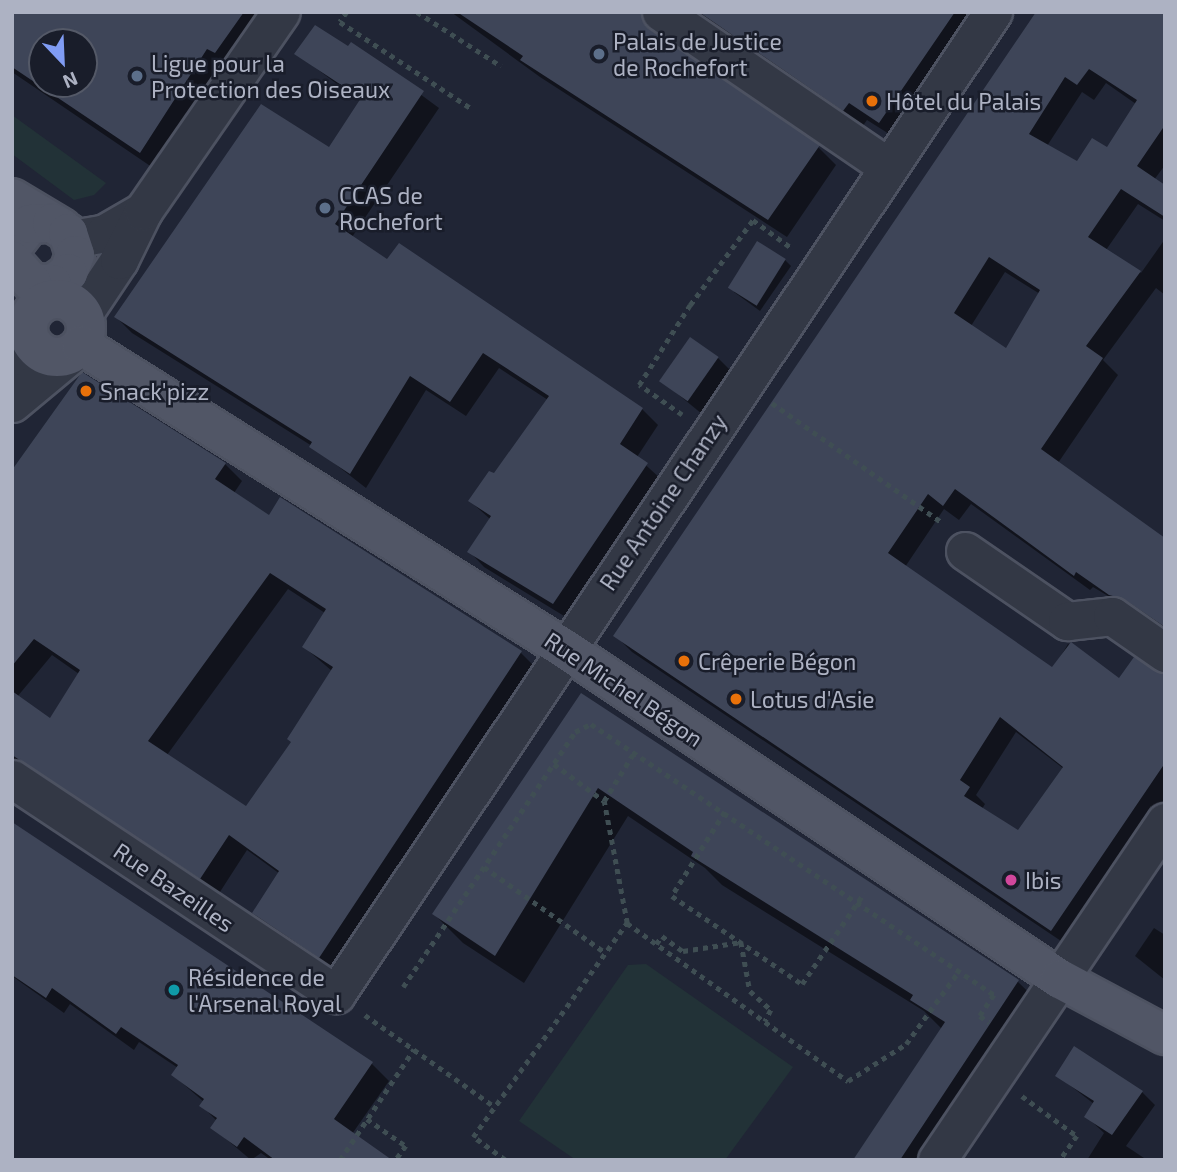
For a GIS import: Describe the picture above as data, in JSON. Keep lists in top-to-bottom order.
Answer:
{
  "streets": {
    "main road": ["Rue Michel Bégon"],
    "street": ["Rue Antoine Chanzy", "Rue Bazeilles"]
  },
  "crossings": [
    ["Rue Antoine Chanzy", "Rue Michel Bégon"],
    ["Rue Antoine Chanzy", "Rue Bazeilles"]
  ],
  "places": [
    "Palais de Justice de Rochefort",
    "Ligue pour la Protection des Oiseaux",
    "Hôtel du Palais",
    "CCAS de Rochefort",
    "Snack'pizz",
    "Crêperie Bégon",
    "Lotus d'Asie",
    "Ibis",
    "Résidence de l'Arsenal Royal"
  ],
  "north": "bottom right"
}
